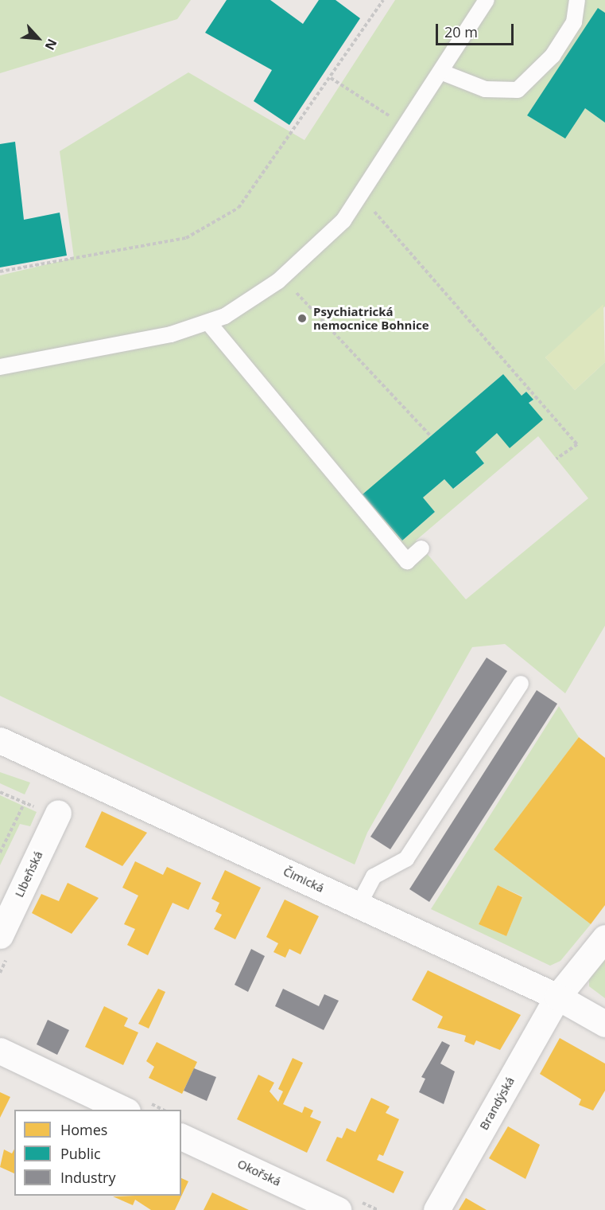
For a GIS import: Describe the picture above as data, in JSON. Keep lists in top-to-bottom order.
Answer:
{
  "streets": {
    "street": [
      "Libeňská",
      "Čimická",
      "Brandýská",
      "Okořská"
    ]
  },
  "crossings": [
    ["Čimická", "Brandýská"]
  ],
  "places": ["Psychiatrická nemocnice Bohnice"],
  "legend": ["Homes", "Public", "Industry"],
  "scale_bar": "20 m",
  "north": "bottom right"
}
